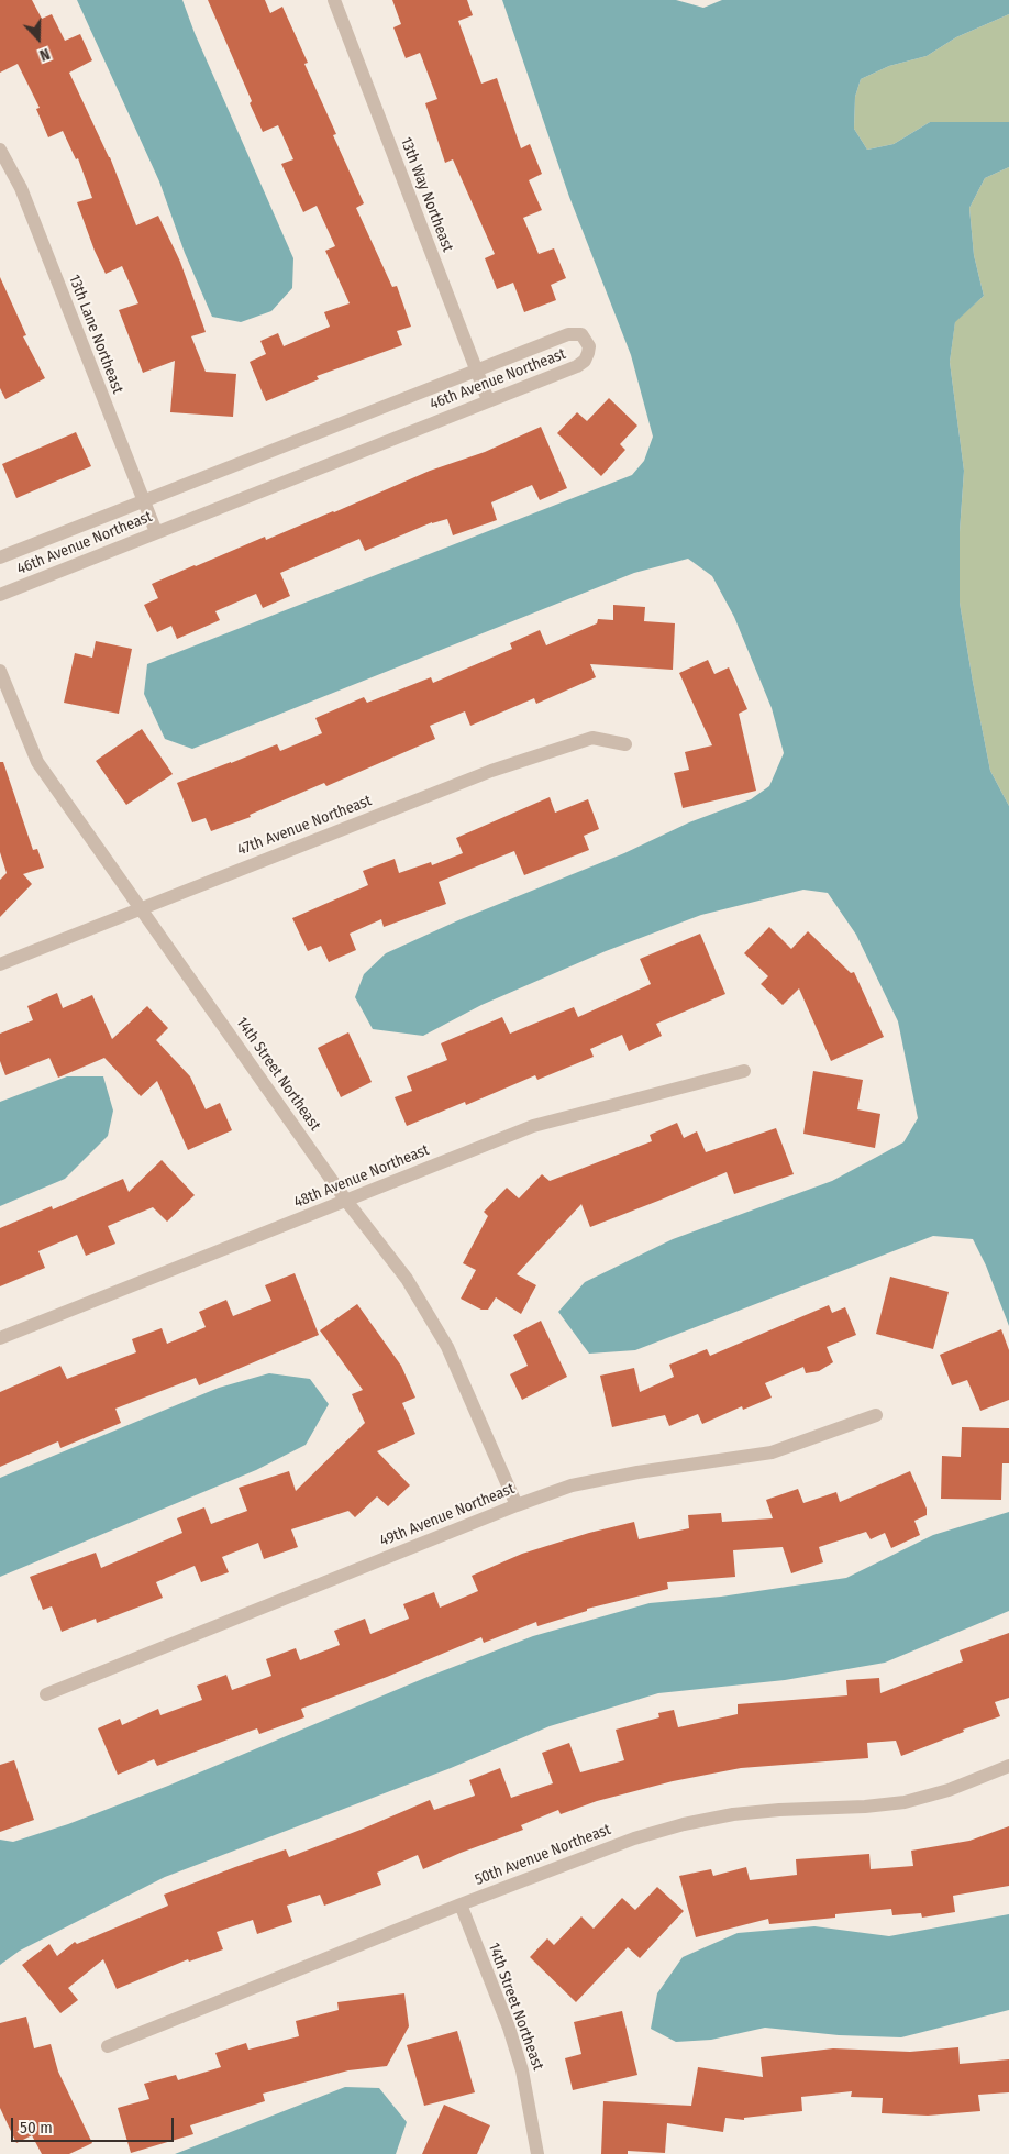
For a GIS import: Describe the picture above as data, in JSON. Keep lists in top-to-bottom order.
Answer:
{
  "streets": {
    "street": [
      "13th Way Northeast",
      "13th Lane Northeast",
      "46th Avenue Northeast",
      "47th Avenue Northeast",
      "14th Street Northeast",
      "48th Avenue Northeast",
      "49th Avenue Northeast",
      "50th Avenue Northeast"
    ]
  },
  "crossings": [
    ["13th Way Northeast", "46th Avenue Northeast"],
    ["13th Lane Northeast", "46th Avenue Northeast"],
    ["47th Avenue Northeast", "14th Street Northeast"],
    ["14th Street Northeast", "48th Avenue Northeast"],
    ["14th Street Northeast", "49th Avenue Northeast"],
    ["14th Street Northeast", "50th Avenue Northeast"]
  ],
  "scale_bar": "50 m",
  "north": "bottom"
}
